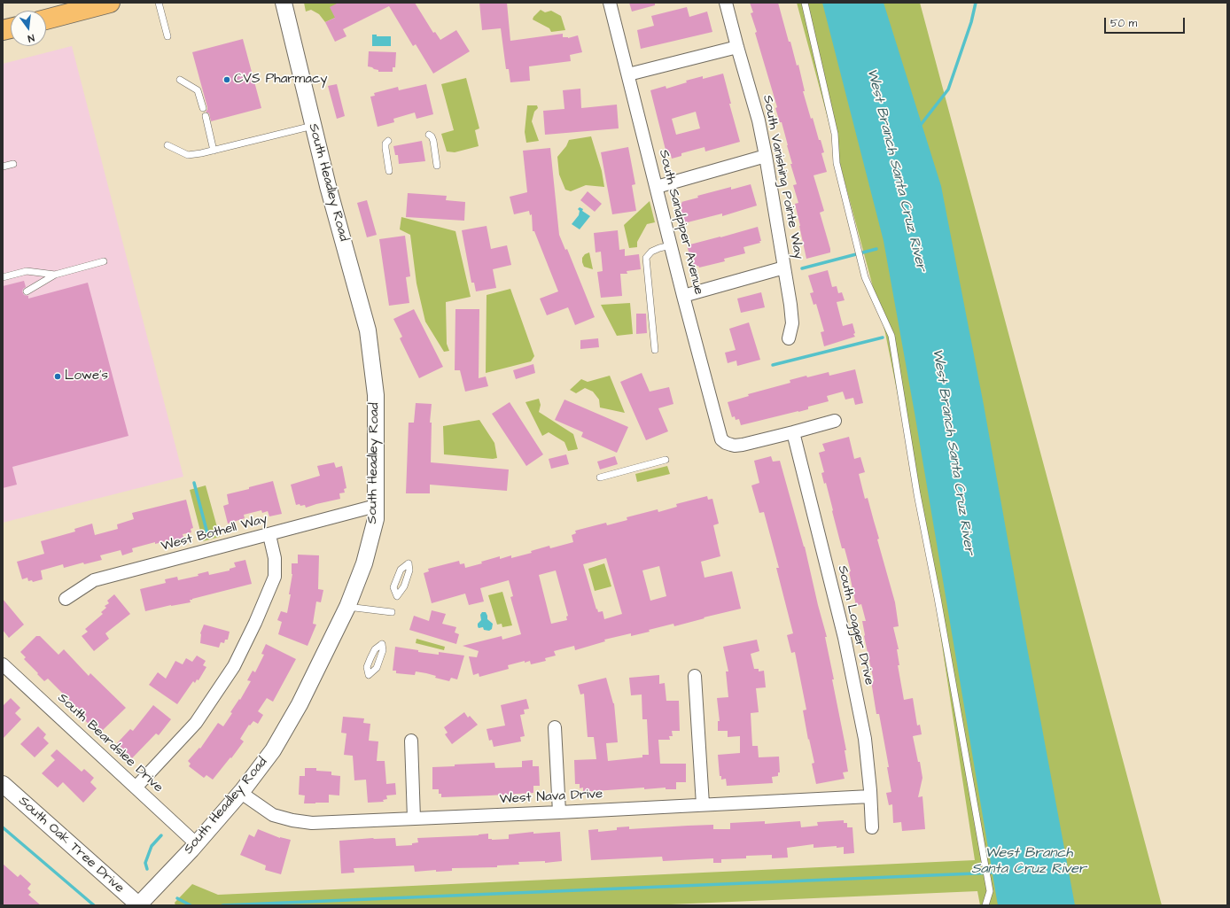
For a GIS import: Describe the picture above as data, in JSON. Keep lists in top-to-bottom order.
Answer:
{
  "streets": {
    "street": [
      "South Vanishing Pointe Way",
      "South Headley Road",
      "South Sandpiper Avenue",
      "West Bothell Way",
      "South Logger Drive",
      "South Beardslee Drive",
      "West Nava Drive",
      "South Oak Tree Drive"
    ]
  },
  "crossings": [
    ["South Headley Road", "West Bothell Way"],
    ["South Headley Road", "South Beardslee Drive"],
    ["South Headley Road", "West Nava Drive"],
    ["South Headley Road", "South Oak Tree Drive"],
    ["South Sandpiper Avenue", "South Logger Drive"],
    ["South Logger Drive", "West Nava Drive"]
  ],
  "water": ["West Branch Santa Cruz River"],
  "places": ["CVS Pharmacy", "Lowe’s"],
  "scale_bar": "50 m",
  "north": "bottom"
}
